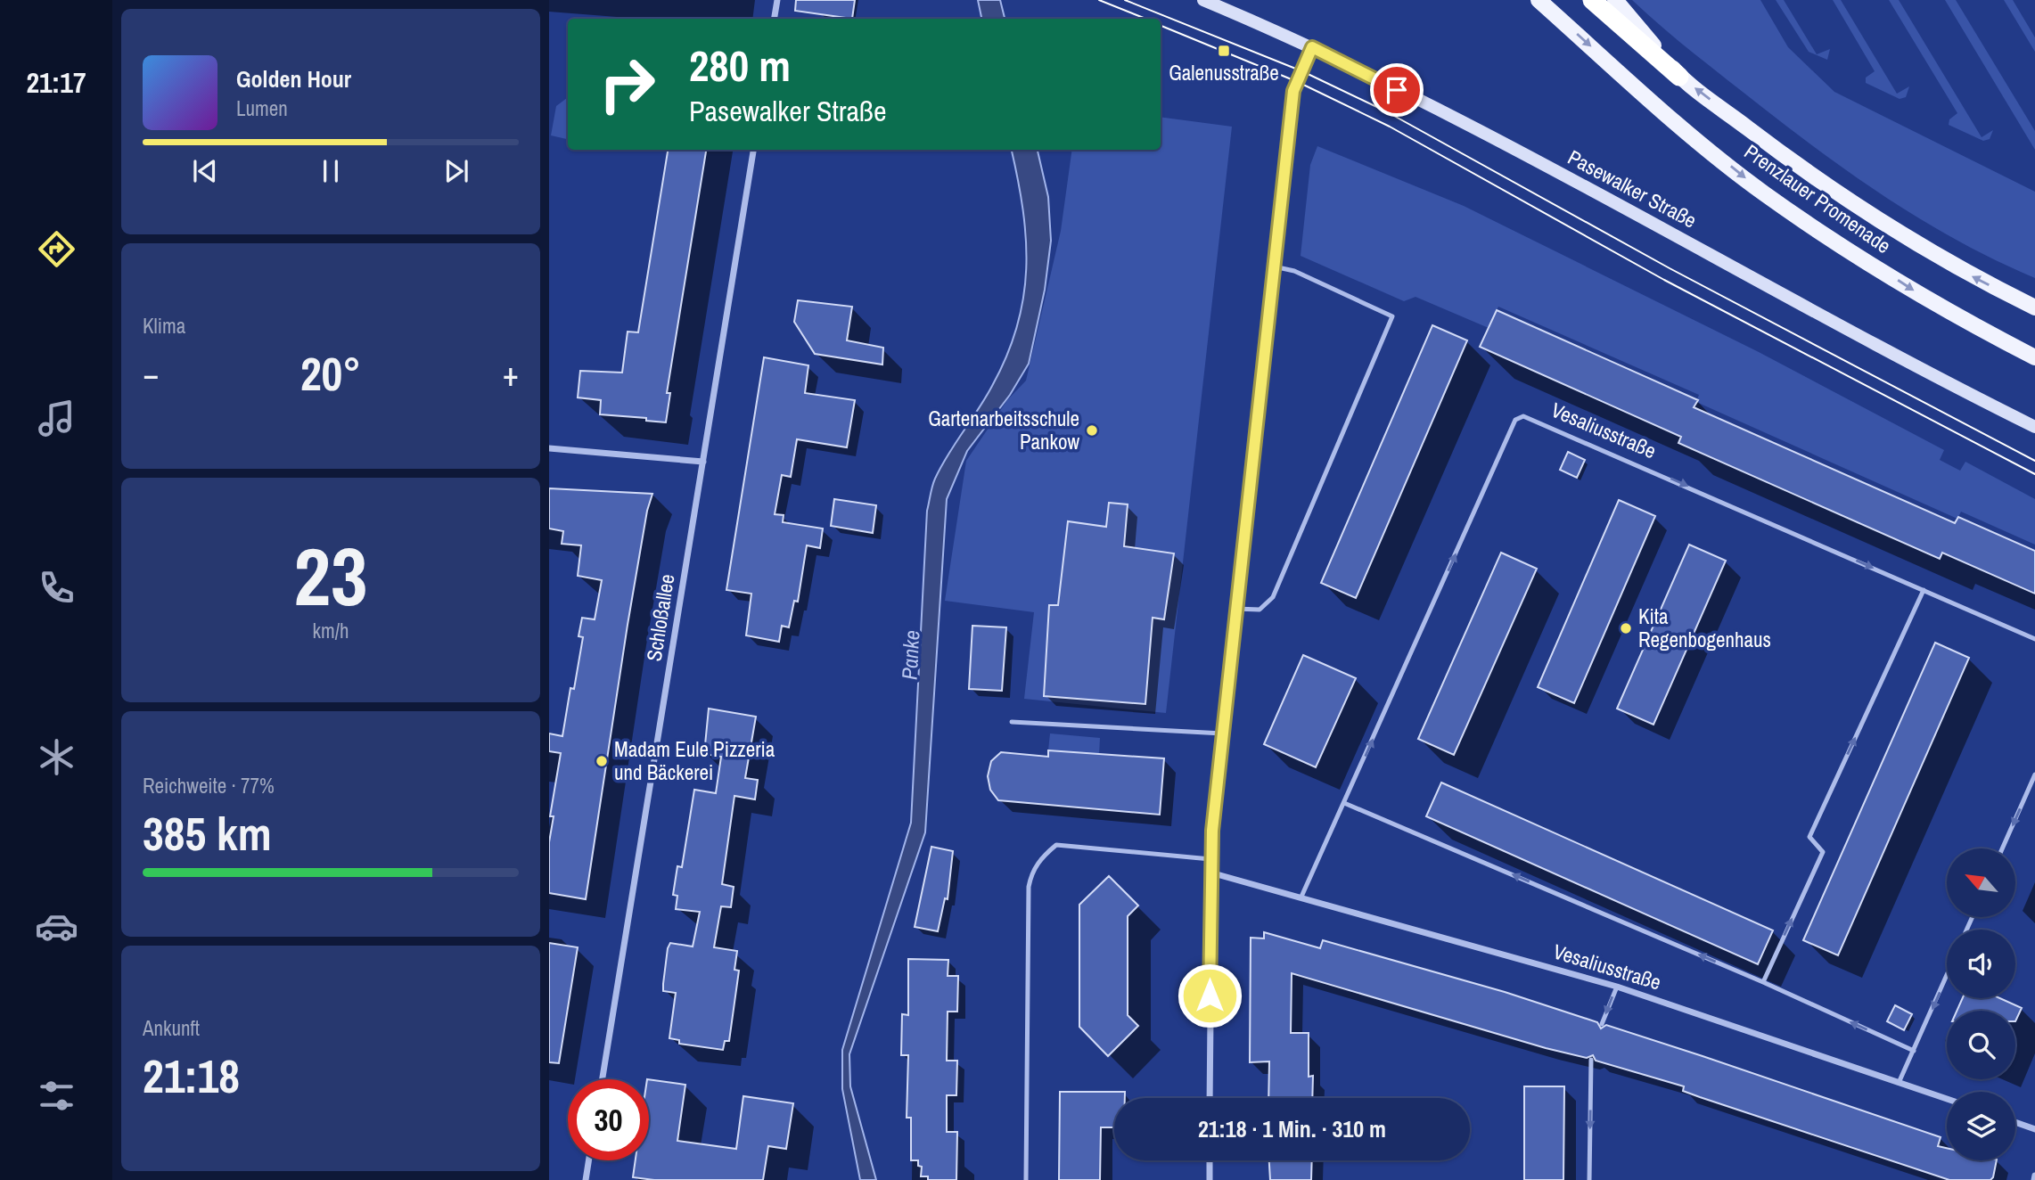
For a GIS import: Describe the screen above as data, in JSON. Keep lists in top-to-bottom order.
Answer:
{
  "streets": {
    "main road": ["Pasewalker Straße", "Prenzlauer Promenade"],
    "street": ["Vesaliusstraße", "Schloßallee"]
  },
  "water": ["Panke"],
  "places": {
    "transit": ["Galenusstraße"],
    "other": ["Gartenarbeitsschule Pankow", "Kita Regenbogenhaus", "Madam Eule Pizzeria und Bäckerei"]
  },
  "north": "top left",
  "page": {
    "tabs": "21:17",
    "turn": ["280 m", "Pasewalker Straße"],
    "song": ["Golden Hour", "Lumen"],
    "tile": [
      "Klima",
      ["23", "km/h"],
      ["Reichweite · 77%", "385 km"],
      ["Ankunft", "21:18"]
    ],
    "heat": ["−", "20°", "+"],
    "limit": "30",
    "trip": "21:18 · 1 Min. · 310 m"
  }
}
